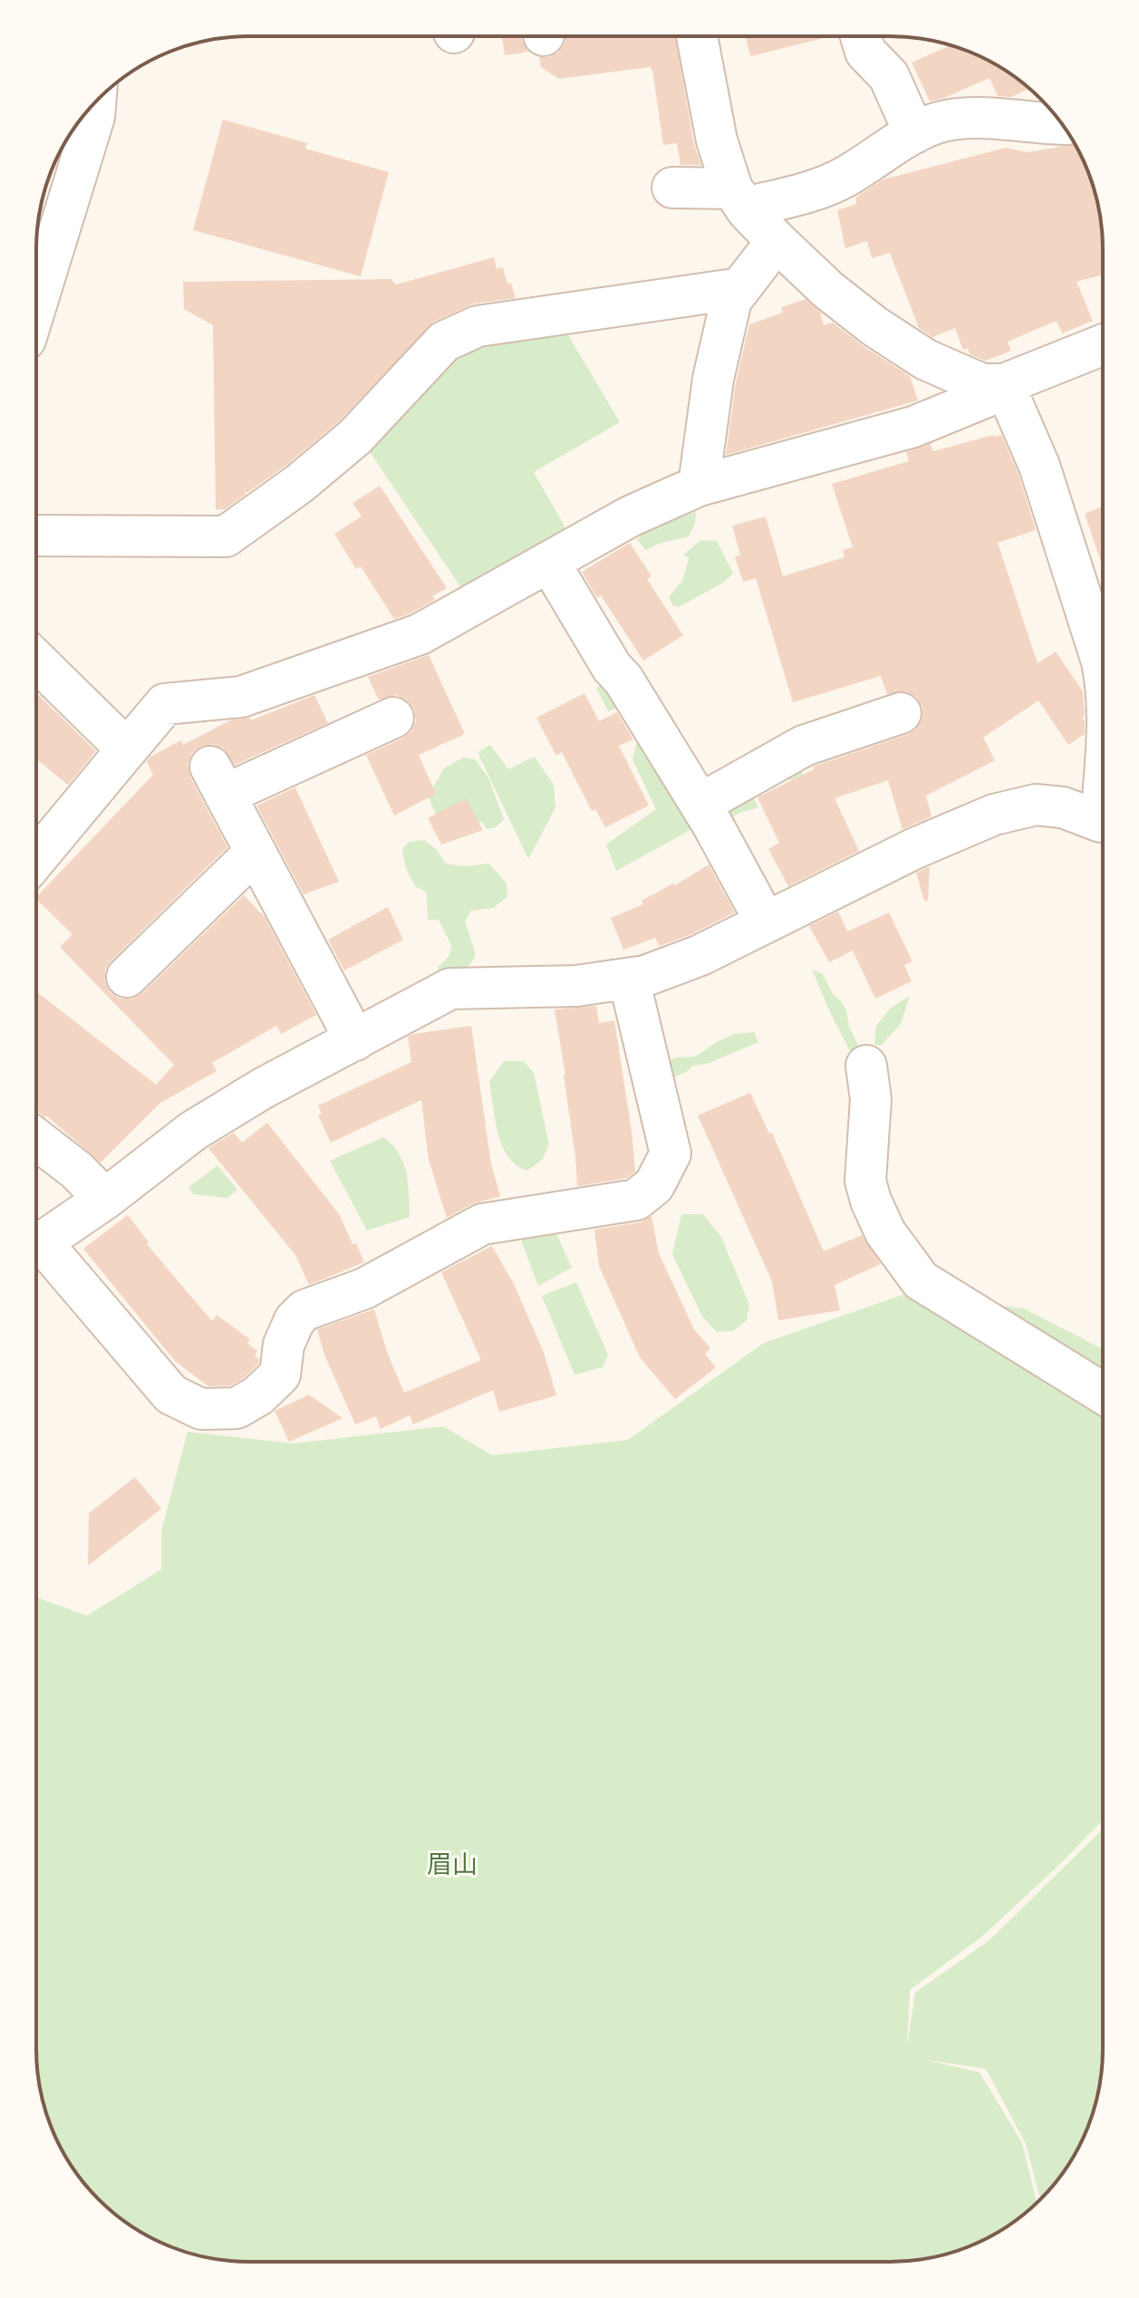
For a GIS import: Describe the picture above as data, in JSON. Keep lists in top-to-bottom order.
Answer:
{
  "parks": ["眉山"]
}
